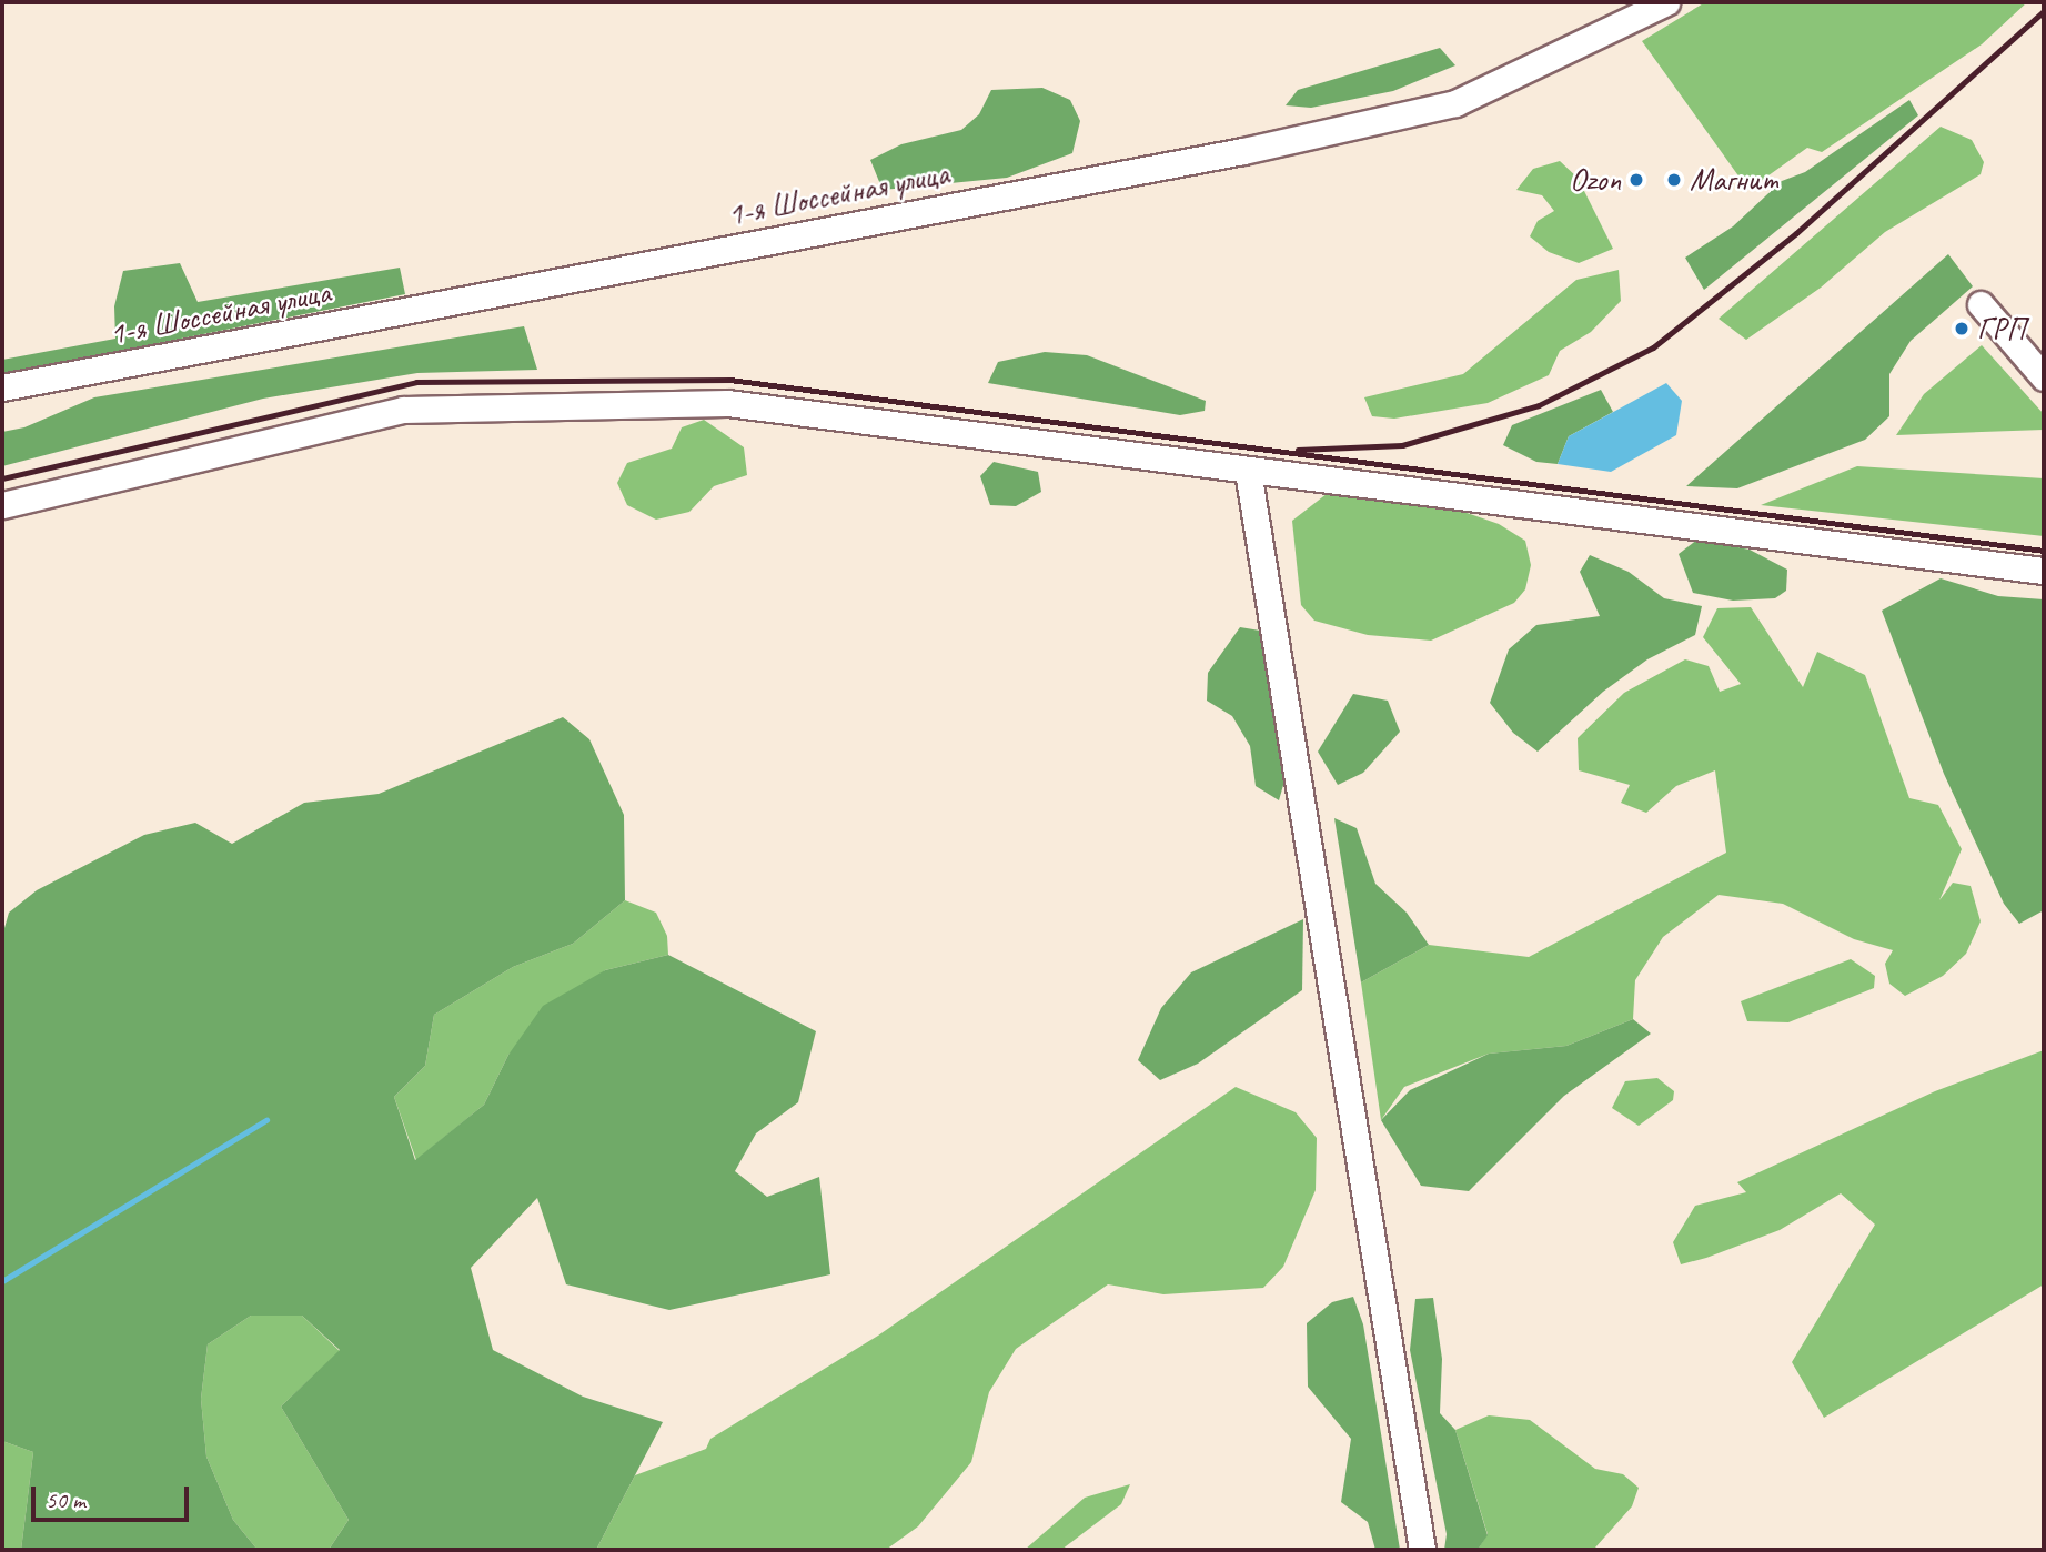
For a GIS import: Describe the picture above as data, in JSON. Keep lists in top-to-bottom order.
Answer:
{
  "streets": {
    "street": ["1-я Шоссейная улица"]
  },
  "places": ["Ozon", "Магнит", "ГРП"],
  "scale_bar": "50 m"
}
